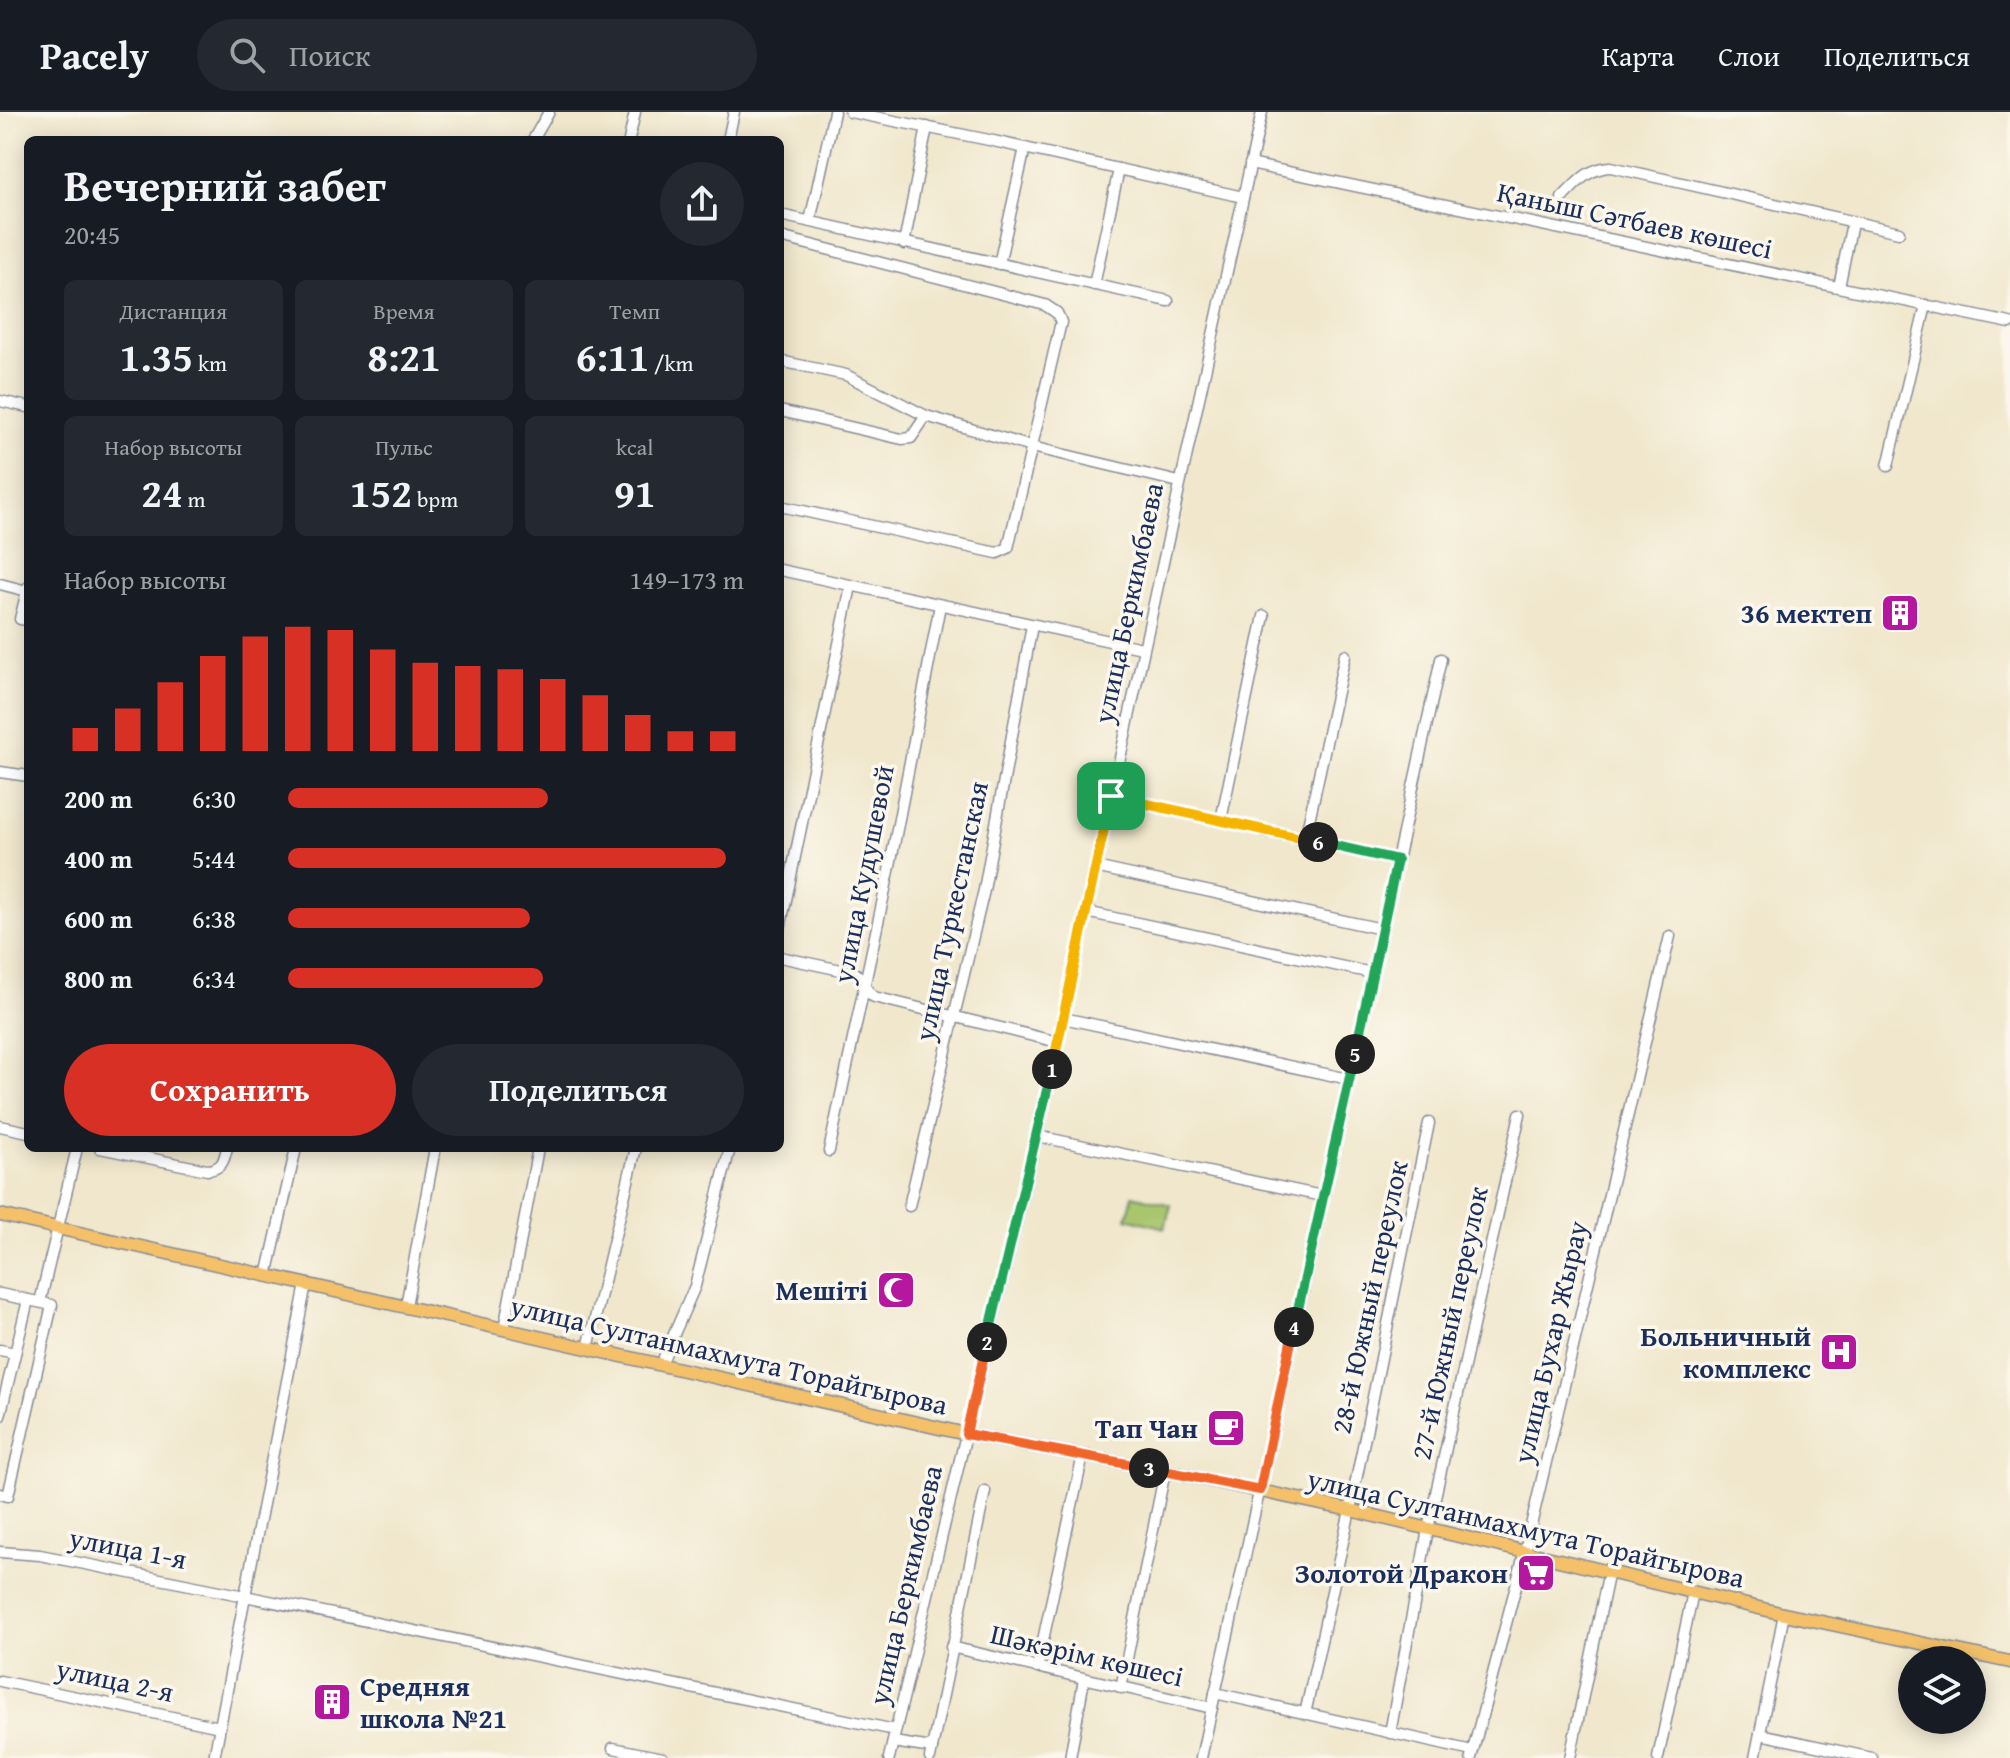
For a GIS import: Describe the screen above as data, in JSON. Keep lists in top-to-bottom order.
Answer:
{
  "streets": {
    "main road": ["улица Султанмахмута Торайгырова"],
    "street": [
      "Қаныш Сәтбаев көшесі",
      "улица Беркимбаева",
      "улица Кудушевой",
      "улица Туркестанская",
      "28-й Южный переулок",
      "27-й Южный переулок",
      "улица Бухар Жырау",
      "улица 1-я",
      "Шәкәрім көшесі",
      "улица 2-я"
    ]
  },
  "crossings": [
    ["Қаныш Сәтбаев көшесі", "улица Беркимбаева"],
    ["улица Беркимбаева", "улица Султанмахмута Торайгырова"],
    ["улица Беркимбаева", "улица 1-я"],
    ["28-й Южный переулок", "улица Султанмахмута Торайгырова"],
    ["28-й Южный переулок", "Шәкәрім көшесі"],
    ["27-й Южный переулок", "улица Султанмахмута Торайгырова"],
    ["27-й Южный переулок", "Шәкәрім көшесі"],
    ["улица Бухар Жырау", "улица Султанмахмута Торайгырова"],
    ["улица Бухар Жырау", "Шәкәрім көшесі"]
  ],
  "places": {
    "building": ["36 мектеп", "Средняя школа №21"],
    "mosque": ["Мешіті"],
    "hospital": ["Больничный комплекс"],
    "cafe": ["Тап Чан"],
    "supermarket": ["Золотой Дракон"]
  },
  "page": {
    "header": "Pacely",
    "search": "Поиск",
    "nav": ["Карта", "Слои", "Поделиться"],
    "heading": ["Вечерний забег", "20:45"],
    "stats": [
      ["Дистанция", "1.35 km"],
      ["Время", "8:21"],
      ["Темп", "6:11 /km"],
      ["Набор высоты", "24 m"],
      ["Пульс", "152 bpm"],
      ["kcal", "91"]
    ],
    "chart": ["Набор высоты", "149–173 m"],
    "list": [
      {
        "name": "200 m",
        "note": "6:30"
      },
      {
        "name": "400 m",
        "note": "5:44"
      },
      {
        "name": "600 m",
        "note": "6:38"
      },
      {
        "name": "800 m",
        "note": "6:34"
      }
    ],
    "pins": [
      "6",
      "5",
      "1",
      "4",
      "2",
      "3"
    ],
    "buttons": ["Сохранить", "Поделиться"]
  }
}
